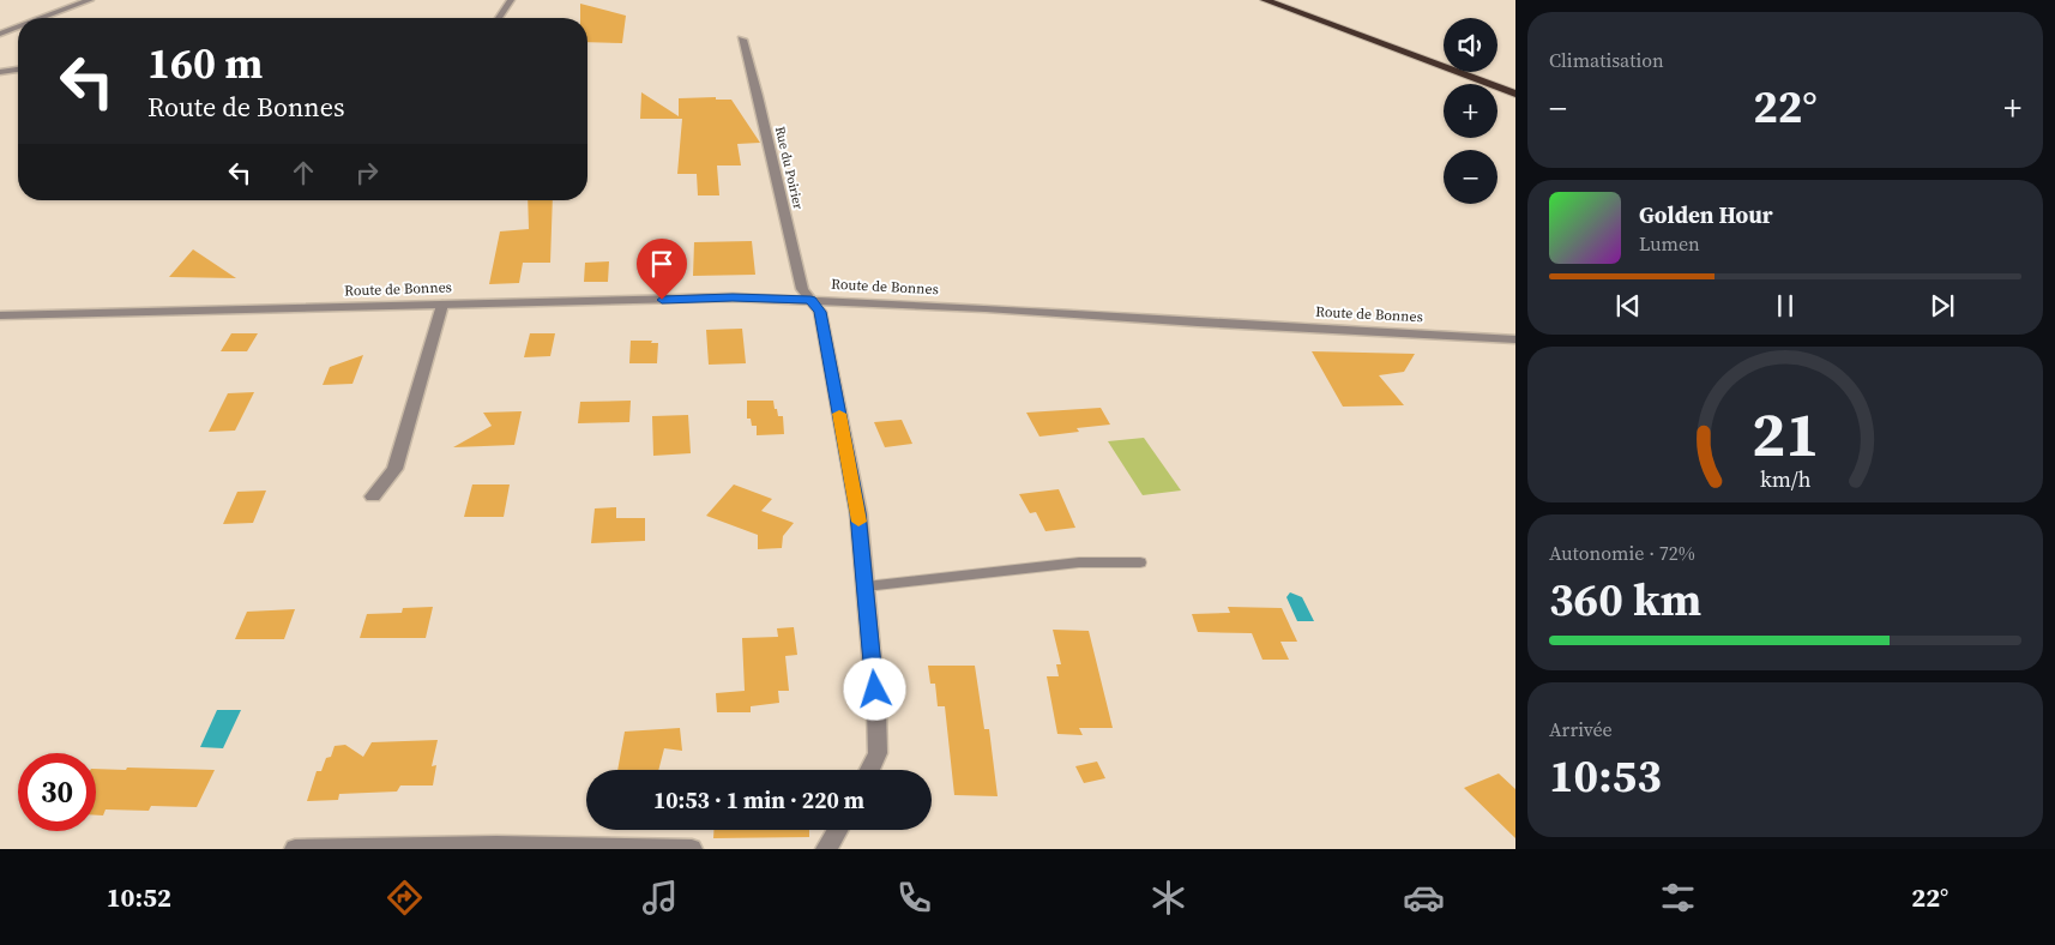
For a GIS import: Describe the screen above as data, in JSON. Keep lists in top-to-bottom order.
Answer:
{
  "streets": {
    "street": ["Rue du Poirier", "Route de Bonnes"]
  },
  "crossings": [
    ["Rue du Poirier", "Route de Bonnes"]
  ],
  "page": {
    "tile": [
      "Climatisation",
      ["Autonomie · 72%", "360 km"],
      ["Arrivée", "10:53"]
    ],
    "map_buttons": ["+", "−"],
    "turn": ["160 m", "Route de Bonnes"],
    "heat": ["−", "22°", "+"],
    "song": ["Golden Hour", "Lumen"],
    "limit": "30",
    "trip": "10:53 · 1 min · 220 m",
    "tabs": ["10:52", "22°"],
    "gauge": ["21", "km/h"]
  }
}
